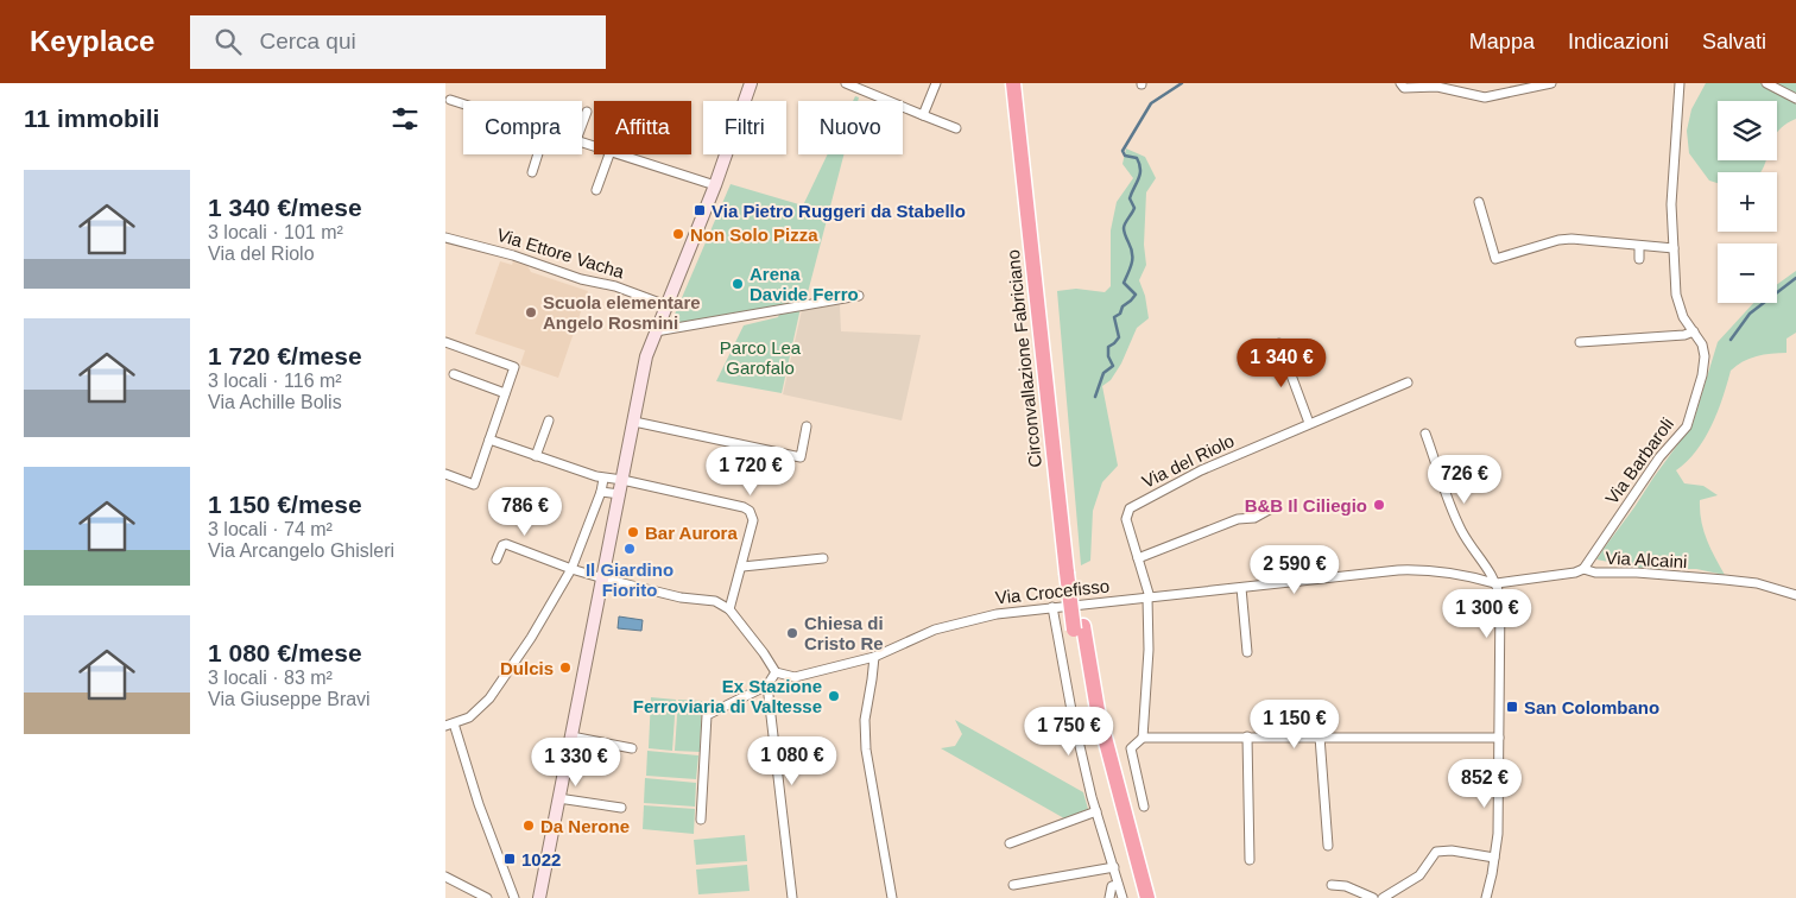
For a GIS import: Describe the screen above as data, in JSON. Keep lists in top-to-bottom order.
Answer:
{
  "streets": {
    "highway": ["Circonvallazione Fabriciano"],
    "street": [
      "Via Ettore Vacha",
      "Via del Riolo",
      "Via Barbaroli",
      "Via Alcaini",
      "Via Crocefisso"
    ]
  },
  "crossings": [
    ["Via del Riolo", "Via Crocefisso"],
    ["Via Barbaroli", "Via Alcaini"],
    ["Via Alcaini", "Via Crocefisso"]
  ],
  "parks": ["Parco Lea Garofalo"],
  "places": {
    "transit": ["Via Pietro Ruggeri da Stabello", "San Colombano", "1022"],
    "other": [
      "Non Solo Pizza",
      "Arena Davide Ferro",
      "Scuola elementare Angelo Rosmini",
      "B&B Il Ciliegio",
      "Bar Aurora",
      "Il Giardino Fiorito",
      "Chiesa di Cristo Re",
      "Dulcis",
      "Ex Stazione Ferroviaria di Valtesse",
      "Da Nerone"
    ]
  },
  "page": {
    "header": "Keyplace",
    "search": "Cerca qui",
    "nav": ["Mappa", "Indicazioni", "Salvati"],
    "heading": "11 immobili",
    "map_buttons": ["+", "−"],
    "chip": [
      "Compra",
      "Affitta",
      "Filtri",
      "Nuovo"
    ],
    "list": [
      {
        "name": "1 340 €/mese",
        "note": "3 locali · 101 m² · Via del Riolo"
      },
      {
        "name": "1 720 €/mese",
        "note": "3 locali · 116 m² · Via Achille Bolis"
      },
      {
        "name": "1 150 €/mese",
        "note": "3 locali · 74 m² · Via Arcangelo Ghisleri"
      },
      {
        "name": "1 080 €/mese",
        "note": "3 locali · 83 m² · Via Giuseppe Bravi"
      }
    ],
    "price": [
      "1 340 €",
      "1 720 €",
      "726 €",
      "786 €",
      "2 590 €",
      "1 300 €",
      "1 150 €",
      "1 750 €",
      "1 080 €",
      "1 330 €",
      "852 €"
    ]
  }
}
